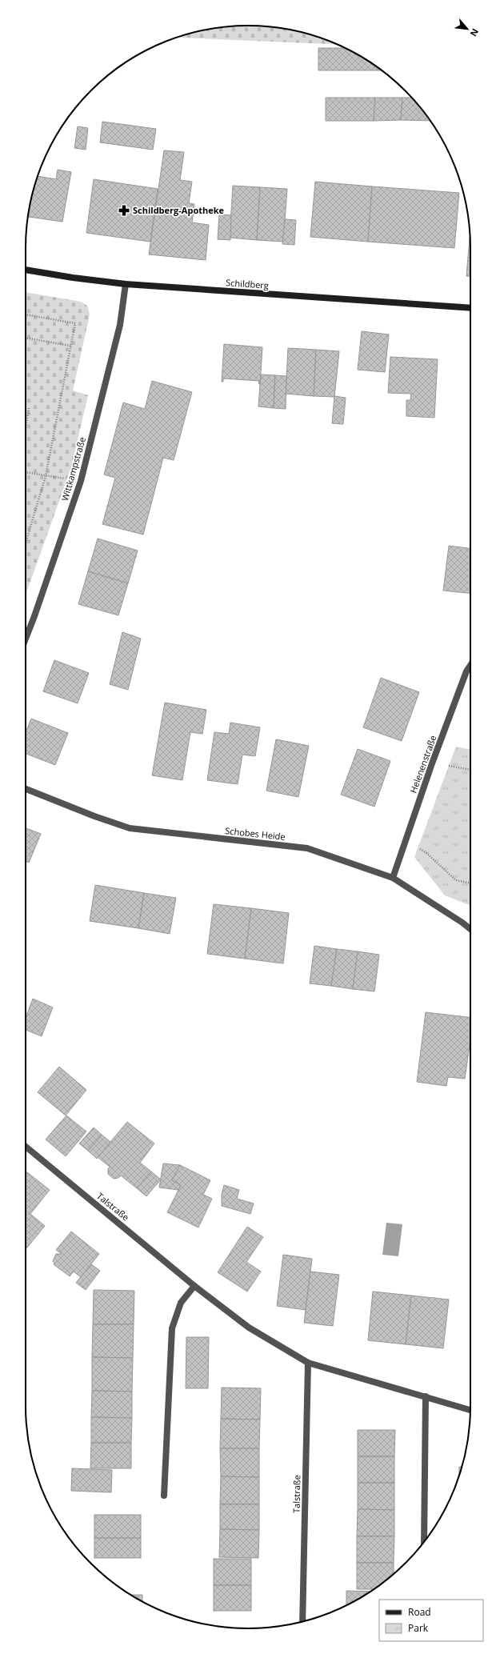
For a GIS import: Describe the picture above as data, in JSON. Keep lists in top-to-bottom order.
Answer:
{
  "streets": {
    "street": [
      "Schildberg",
      "Wittkampstraße",
      "Helenenstraße",
      "Schobes Heide",
      "Talstraße"
    ]
  },
  "crossings": [
    ["Schildberg", "Wittkampstraße"],
    ["Helenenstraße", "Schobes Heide"]
  ],
  "places": {
    "pharmacy": ["Schildberg-Apotheke"]
  },
  "legend": ["Road", "Park"],
  "north": "bottom right"
}
